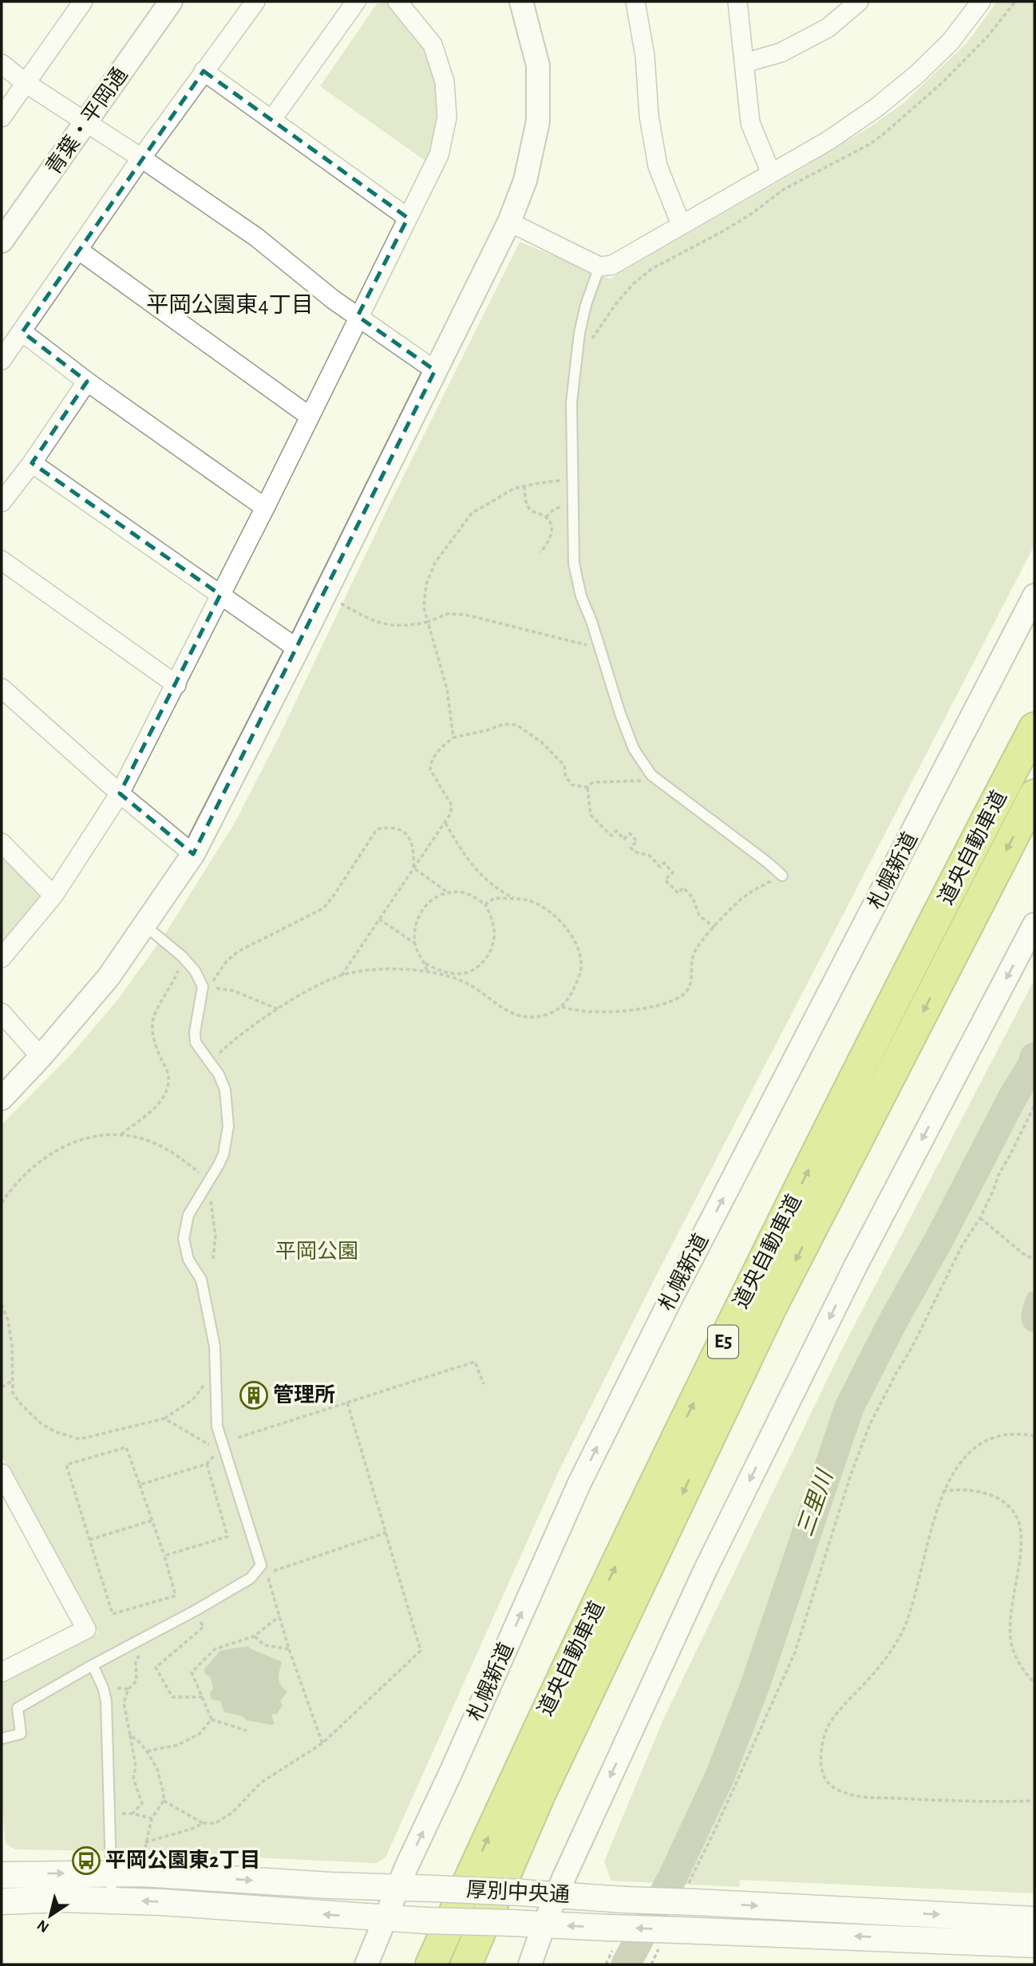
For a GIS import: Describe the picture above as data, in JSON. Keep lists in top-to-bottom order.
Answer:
{
  "streets": {
    "highway": ["道央自動車道", "E5"],
    "main road": ["厚別中央通"],
    "street": ["青葉・平岡通", "札幌新道"]
  },
  "crossings": [
    ["札幌新道", "厚別中央通"]
  ],
  "districts": ["平岡公園東4丁目"],
  "water": ["三里川"],
  "parks": ["平岡公園"],
  "places": {
    "building": ["管理所"],
    "bus stop": ["平岡公園東2丁目"]
  },
  "north": "bottom left"
}
